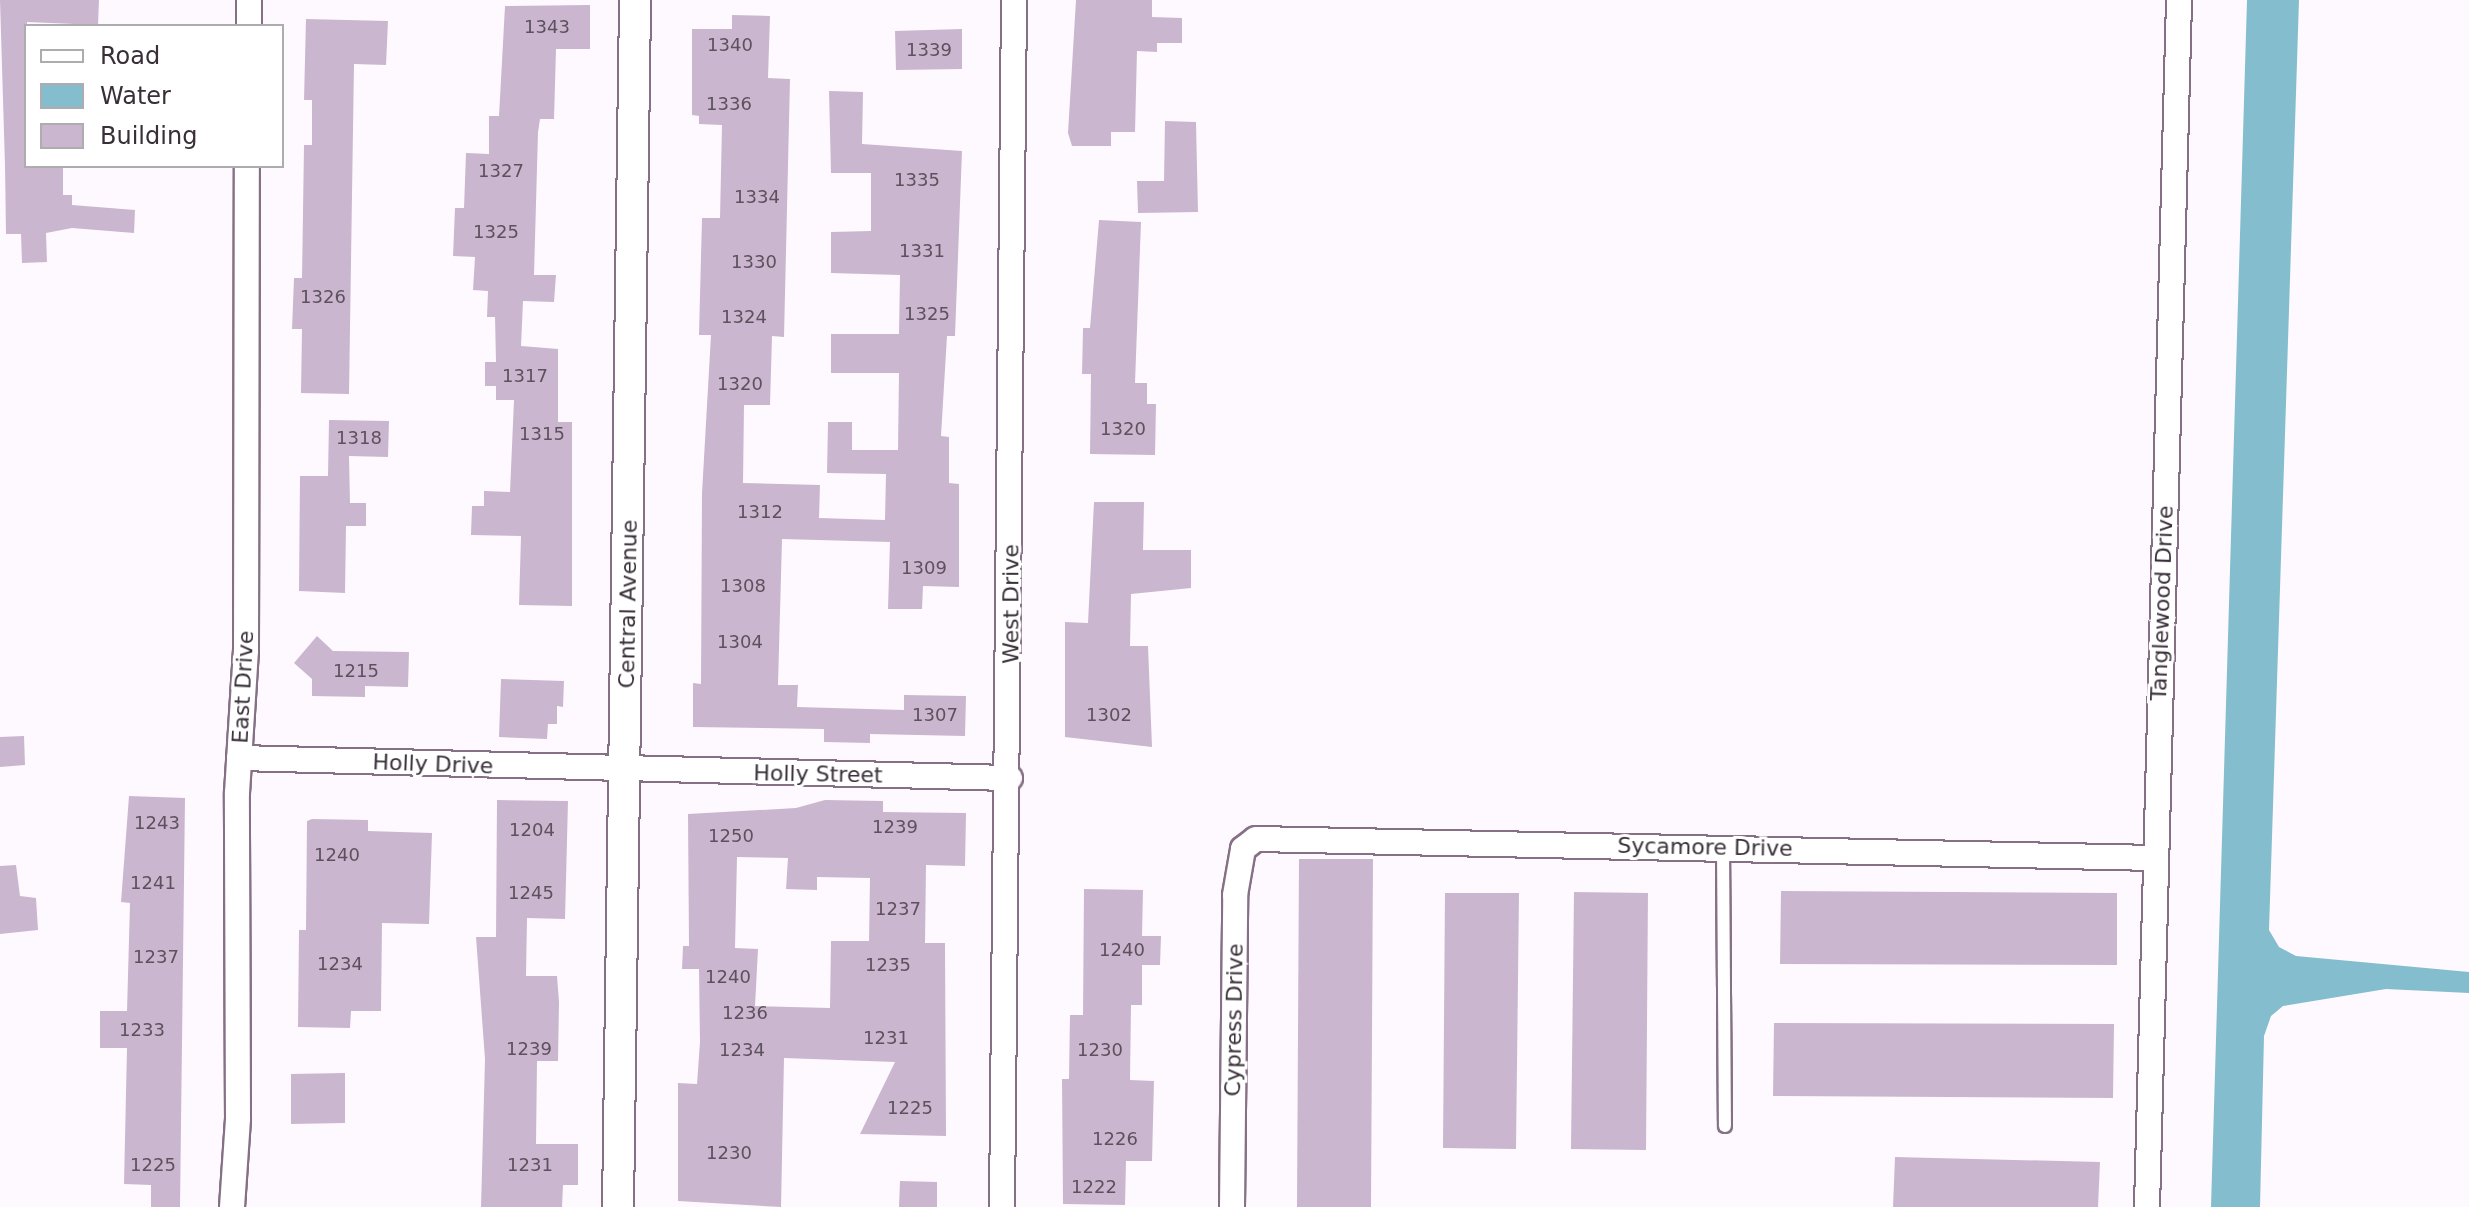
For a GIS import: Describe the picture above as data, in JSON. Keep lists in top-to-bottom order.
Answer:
{
  "streets": {
    "street": [
      "Tanglewood Drive",
      "Central Avenue",
      "West Drive",
      "East Drive",
      "Holly Drive",
      "Holly Street",
      "Sycamore Drive",
      "Cypress Drive"
    ]
  },
  "crossings": [
    ["Tanglewood Drive", "Sycamore Drive"],
    ["Central Avenue", "Holly Drive"],
    ["Central Avenue", "Holly Street"],
    ["West Drive", "Holly Street"],
    ["East Drive", "Holly Drive"],
    ["Holly Drive", "Holly Street"],
    ["Sycamore Drive", "Cypress Drive"]
  ],
  "house_numbers": [
    "1343",
    "1340",
    "1339",
    "1336",
    "1327",
    "1335",
    "1334",
    "1325",
    "1331",
    "1330",
    "1326",
    "1325",
    "1324",
    "1317",
    "1320",
    "1320",
    "1315",
    "1318",
    "1312",
    "1309",
    "1308",
    "1304",
    "1215",
    "1307",
    "1302",
    "1243",
    "1239",
    "1204",
    "1250",
    "1240",
    "1241",
    "1245",
    "1237",
    "1240",
    "1237",
    "1234",
    "1235",
    "1240",
    "1236",
    "1233",
    "1231",
    "1239",
    "1234",
    "1230",
    "1225",
    "1226",
    "1230",
    "1225",
    "1231",
    "1222"
  ],
  "legend": ["Road", "Water", "Building"]
}
